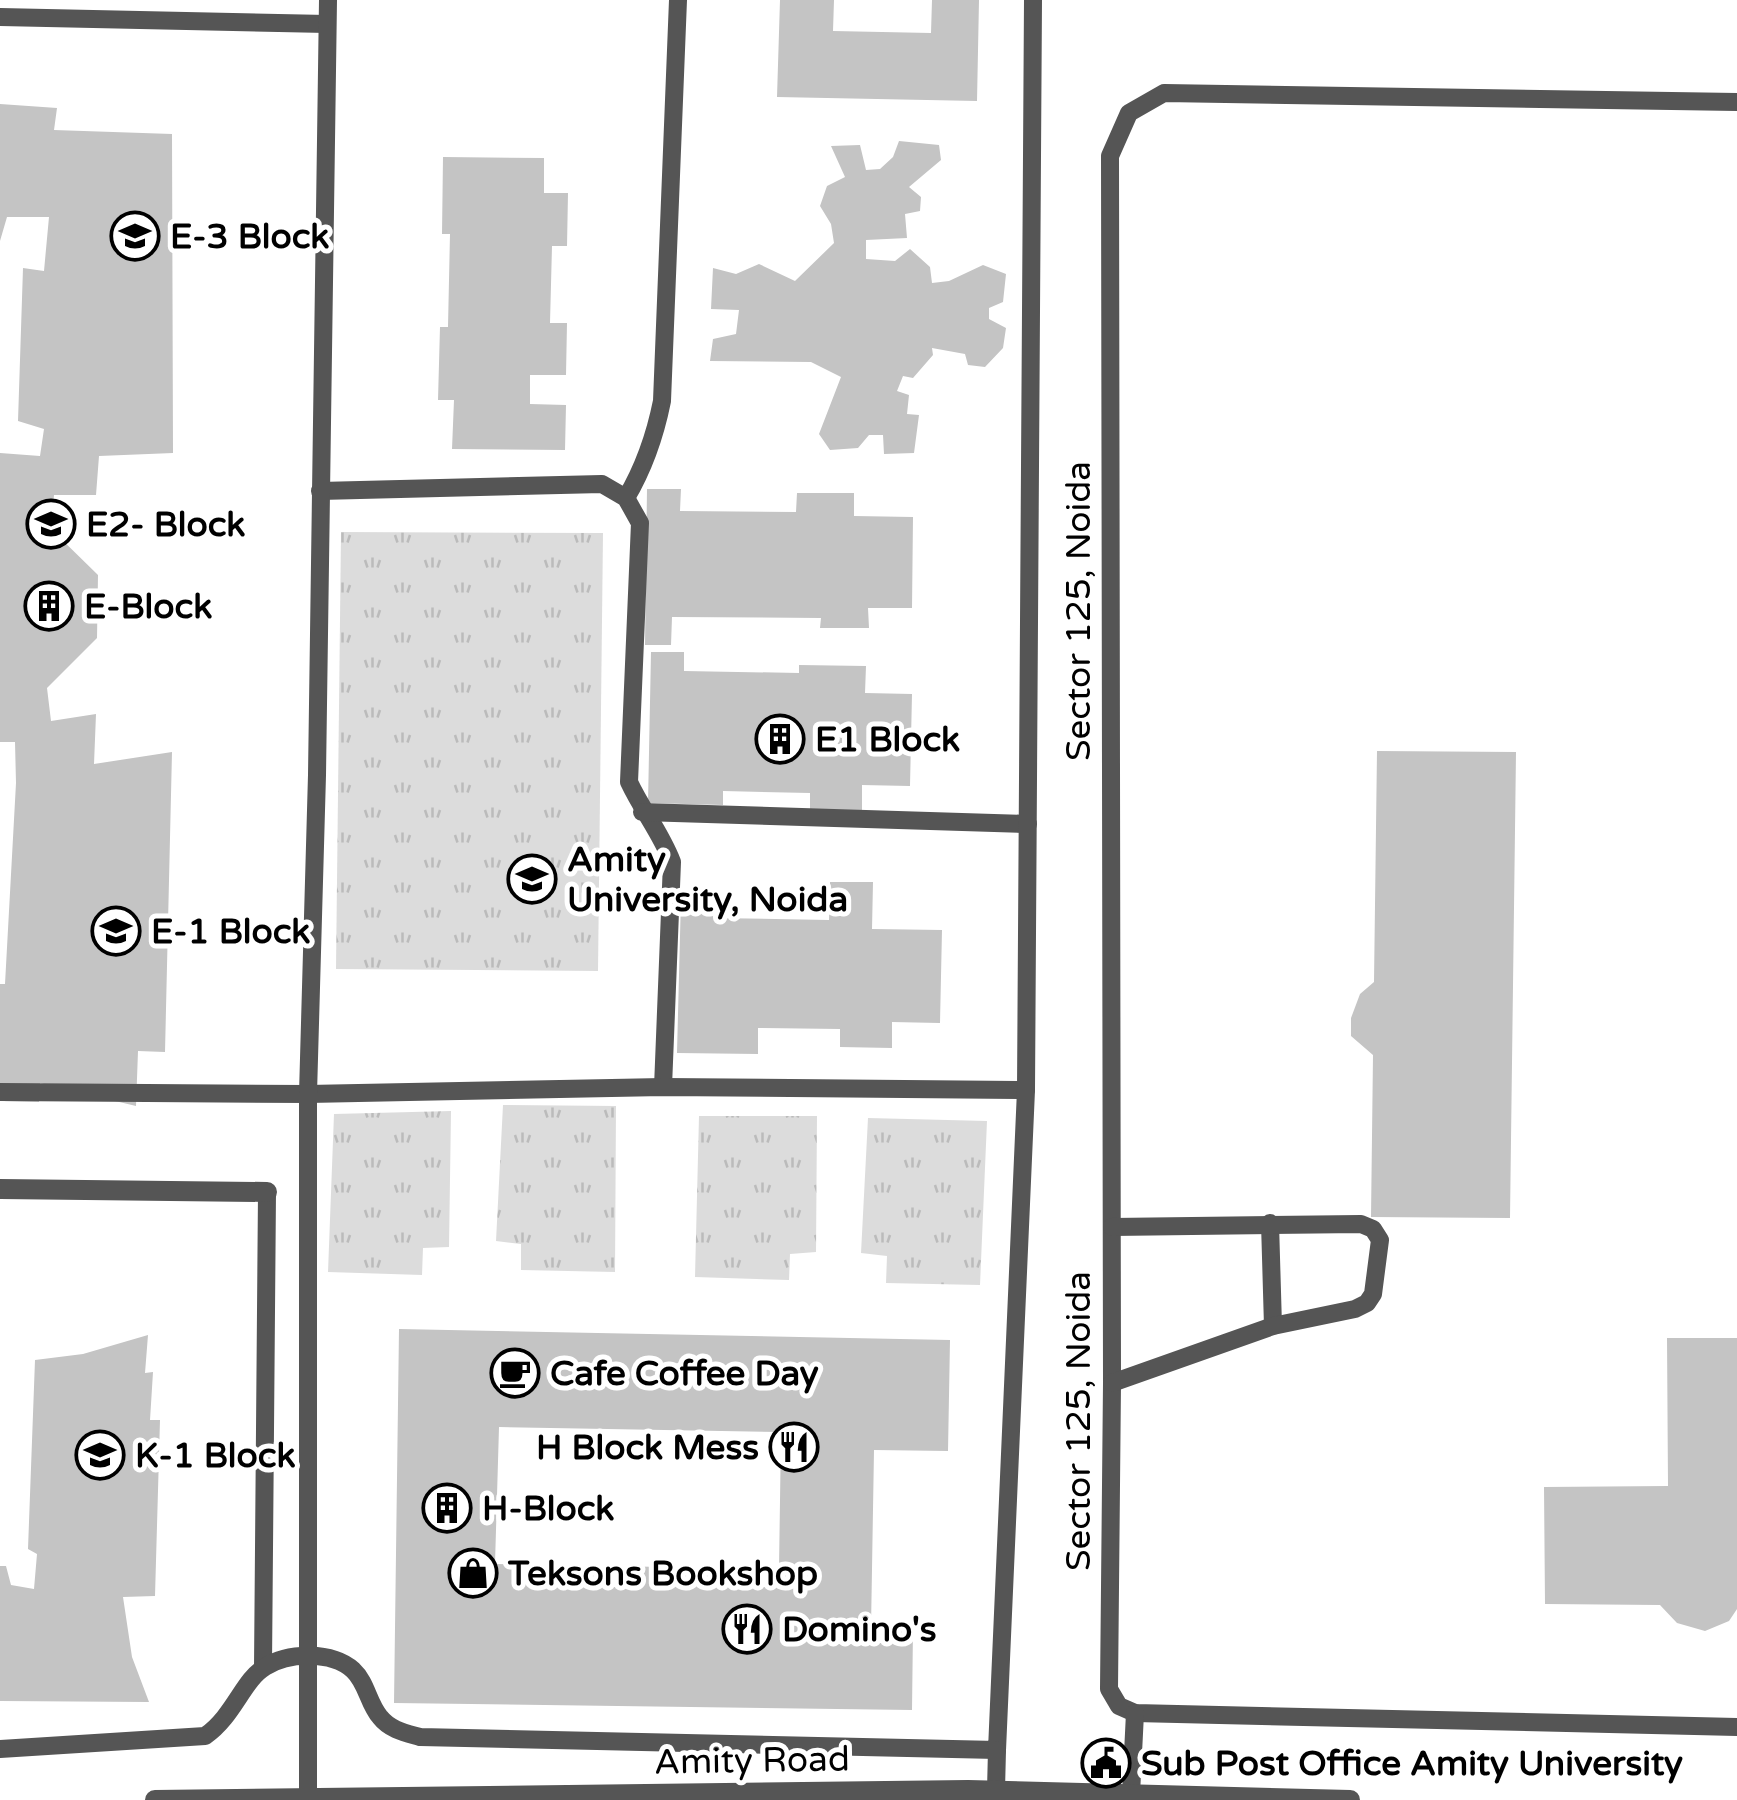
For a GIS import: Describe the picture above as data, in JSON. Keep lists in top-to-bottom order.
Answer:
{
  "streets": {
    "street": ["Amity Road"],
    "lane": ["Sector 125, Noida"]
  },
  "places": {
    "school or university": [
      "E-3 Block",
      "E2- Block",
      "Amity University, Noida",
      "E-1 Block",
      "K-1 Block"
    ],
    "building": ["E-Block", "E1 Block", "H-Block"],
    "cafe": ["Cafe Coffee Day"],
    "restaurant": ["H Block Mess", "Domino's"],
    "shop": ["Teksons Bookshop"],
    "public building": ["Sub Post Office Amity University"]
  }
}
